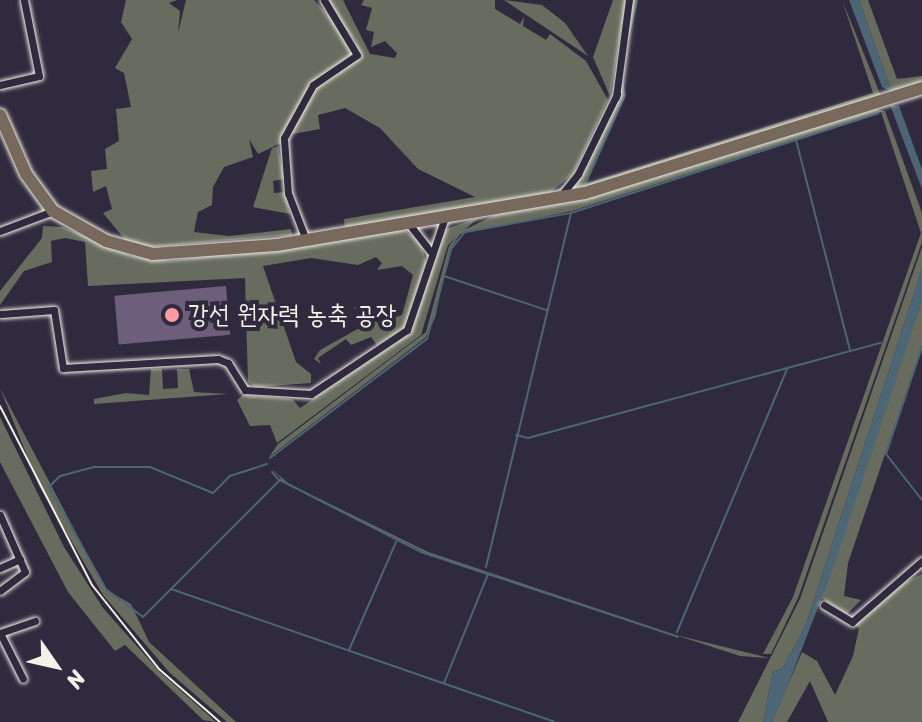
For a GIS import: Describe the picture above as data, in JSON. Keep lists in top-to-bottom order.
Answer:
{
  "places": ["강선 원자력 농축 공장"],
  "north": "bottom right"
}
